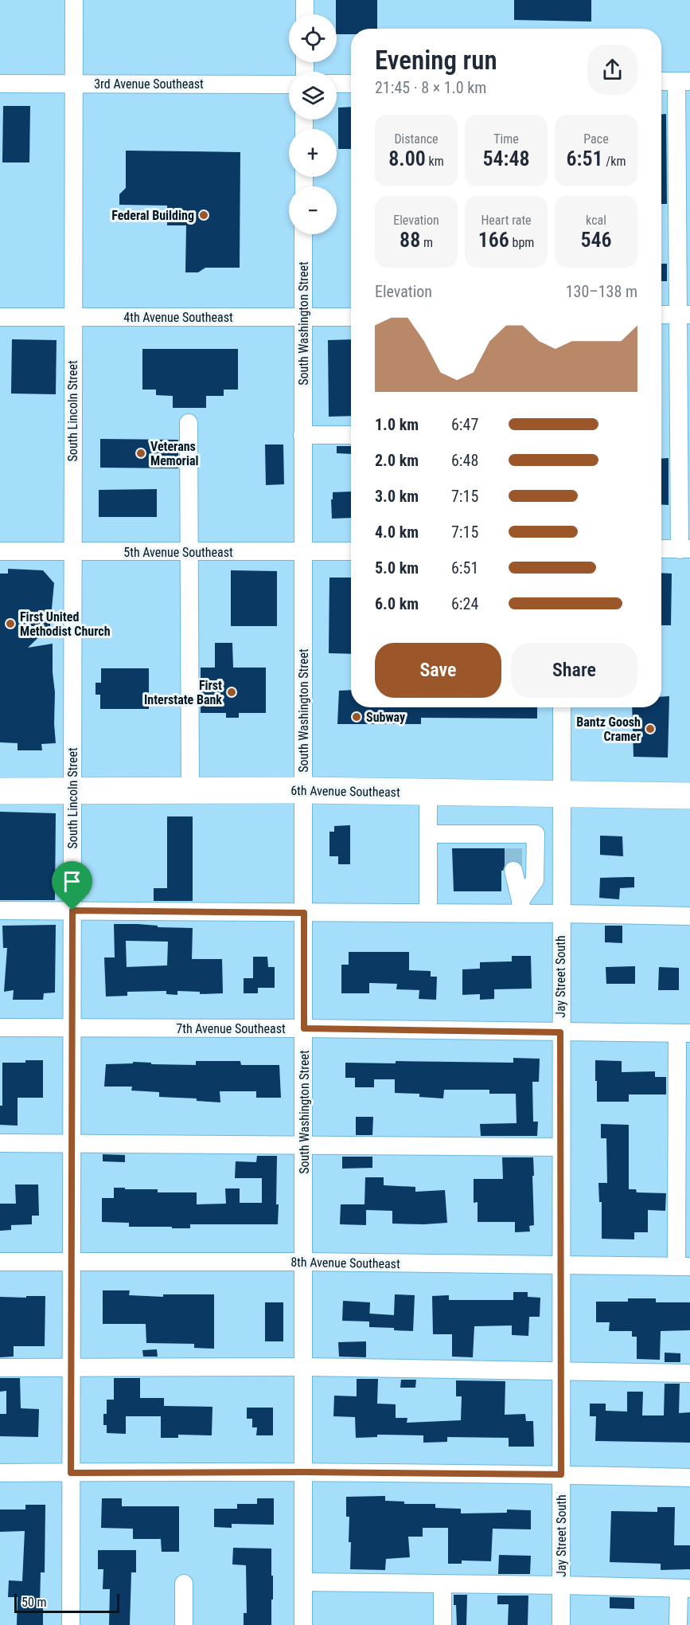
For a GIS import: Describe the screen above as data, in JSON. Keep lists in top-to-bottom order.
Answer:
{
  "streets": {
    "highway": ["6th Avenue Southeast"],
    "street": [
      "3rd Avenue Southeast",
      "4th Avenue Southeast",
      "South Washington Street",
      "South Lincoln Street",
      "5th Avenue Southeast",
      "Jay Street South",
      "7th Avenue Southeast",
      "8th Avenue Southeast"
    ]
  },
  "crossings": [
    ["3rd Avenue Southeast", "South Lincoln Street"],
    ["4th Avenue Southeast", "South Washington Street"],
    ["4th Avenue Southeast", "South Lincoln Street"],
    ["South Washington Street", "5th Avenue Southeast"],
    ["South Washington Street", "6th Avenue Southeast"],
    ["South Washington Street", "7th Avenue Southeast"],
    ["South Washington Street", "8th Avenue Southeast"],
    ["South Lincoln Street", "5th Avenue Southeast"],
    ["South Lincoln Street", "6th Avenue Southeast"],
    ["South Lincoln Street", "7th Avenue Southeast"],
    ["South Lincoln Street", "8th Avenue Southeast"],
    ["6th Avenue Southeast", "Jay Street South"],
    ["Jay Street South", "7th Avenue Southeast"],
    ["Jay Street South", "8th Avenue Southeast"]
  ],
  "places": [
    "Federal Building",
    "Veterans Memorial",
    "First United Methodist Church",
    "First Interstate Bank",
    "Subway",
    "Bantz Goosh Cramer"
  ],
  "scale_bar": "50 m",
  "page": {
    "map_buttons": ["+", "−"],
    "heading": ["Evening run", "21:45 · 8 × 1.0 km"],
    "stats": [
      ["Distance", "8.00 km"],
      ["Time", "54:48"],
      ["Pace", "6:51 /km"],
      ["Elevation", "88 m"],
      ["Heart rate", "166 bpm"],
      ["kcal", "546"]
    ],
    "chart": ["Elevation", "130–138 m"],
    "list": [
      {
        "name": "1.0 km",
        "note": "6:47"
      },
      {
        "name": "2.0 km",
        "note": "6:48"
      },
      {
        "name": "3.0 km",
        "note": "7:15"
      },
      {
        "name": "4.0 km",
        "note": "7:15"
      },
      {
        "name": "5.0 km",
        "note": "6:51"
      },
      {
        "name": "6.0 km",
        "note": "6:24"
      }
    ],
    "buttons": ["Save", "Share"],
    "scale": "50 m"
  }
}
